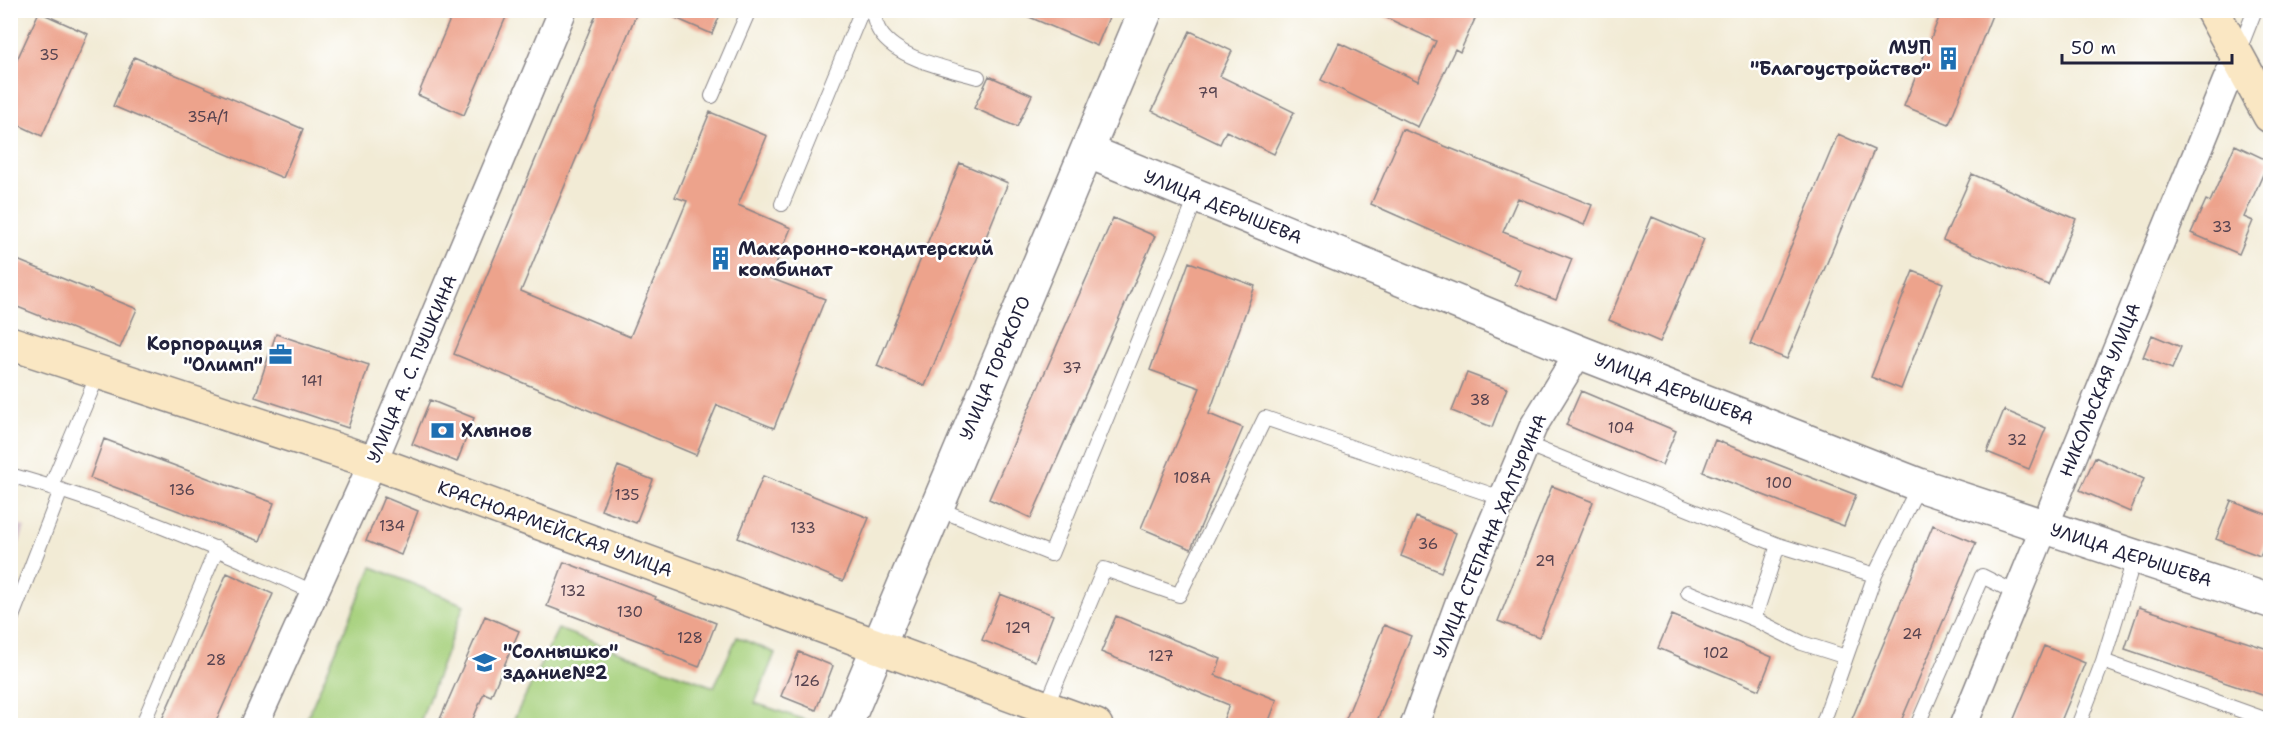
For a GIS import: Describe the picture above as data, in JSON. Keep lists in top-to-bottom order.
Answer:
{
  "streets": {
    "main road": ["КРАСНОАРМЕЙСКАЯ УЛИЦА"],
    "street": [
      "УЛИЦА ДЕРЫШЕВА",
      "УЛИЦА ГОРЬКОГО",
      "УЛИЦА А. С. ПУШКИНА",
      "НИКОЛЬСКАЯ УЛИЦА",
      "УЛИЦА СТЕПАНА ХАЛТУРИНА"
    ]
  },
  "crossings": [
    ["УЛИЦА ДЕРЫШЕВА", "УЛИЦА ГОРЬКОГО"],
    ["УЛИЦА ДЕРЫШЕВА", "НИКОЛЬСКАЯ УЛИЦА"],
    ["УЛИЦА ДЕРЫШЕВА", "УЛИЦА СТЕПАНА ХАЛТУРИНА"],
    ["УЛИЦА ГОРЬКОГО", "КРАСНОАРМЕЙСКАЯ УЛИЦА"],
    ["УЛИЦА А. С. ПУШКИНА", "КРАСНОАРМЕЙСКАЯ УЛИЦА"]
  ],
  "places": {
    "building": ["МУП \"Благоустройство\"", "Макаронно-кондитерский комбинат"],
    "office": ["Корпорация \"Олимп\""],
    "bank": ["Хлынов"],
    "school or university": ["\"Солнышко\" здание№2"]
  },
  "house_numbers": [
    "35",
    "79",
    "35А/1",
    "33",
    "37",
    "141",
    "38",
    "104",
    "32",
    "108А",
    "100",
    "136",
    "135",
    "134",
    "133",
    "36",
    "29",
    "132",
    "130",
    "129",
    "24",
    "128",
    "102",
    "127",
    "28",
    "126"
  ],
  "scale_bar": "50 m"
}
